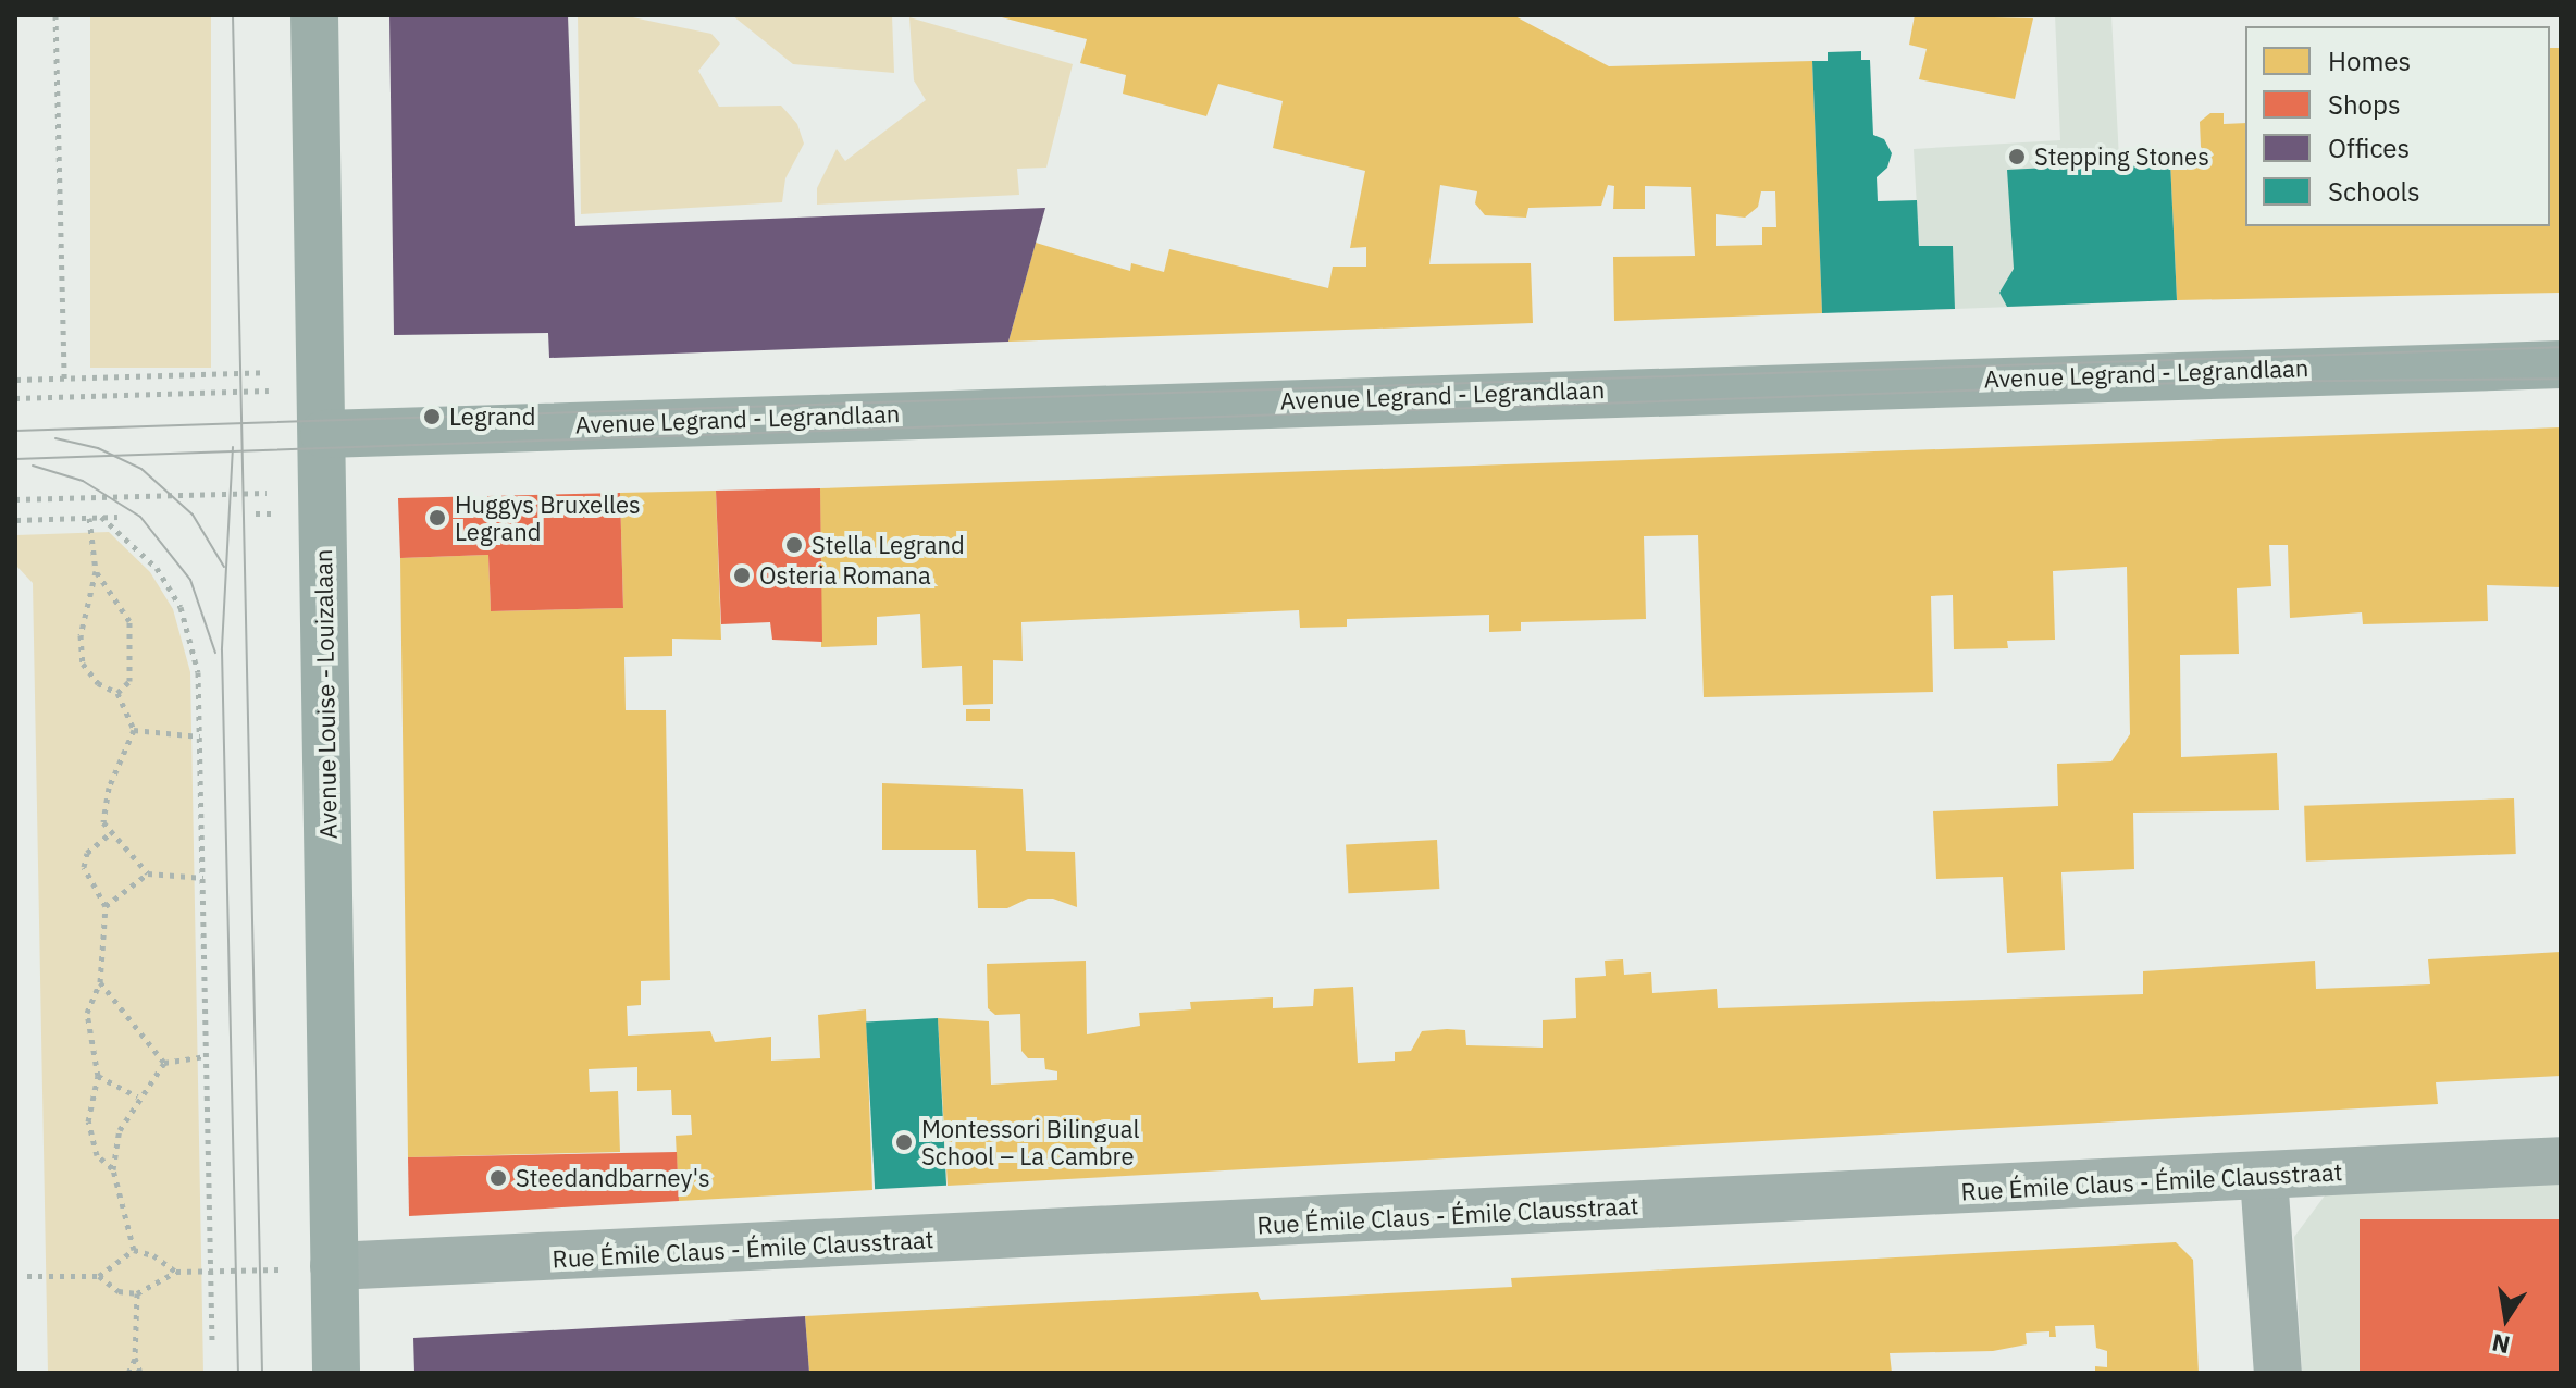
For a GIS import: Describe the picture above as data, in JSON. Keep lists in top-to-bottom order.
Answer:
{
  "streets": {
    "main road": ["Avenue Legrand - Legrandlaan", "Avenue Louise - Louizalaan"],
    "street": ["Rue Émile Claus - Émile Clausstraat"]
  },
  "crossings": [
    ["Avenue Legrand - Legrandlaan", "Avenue Louise - Louizalaan"],
    ["Avenue Louise - Louizalaan", "Rue Émile Claus - Émile Clausstraat"]
  ],
  "places": [
    "Stepping Stones",
    "Legrand",
    "Huggys Bruxelles Legrand",
    "Stella Legrand",
    "Osteria Romana",
    "Montessori Bilingual School – La Cambre",
    "Steedandbarney's"
  ],
  "legend": [
    "Homes",
    "Shops",
    "Offices",
    "Schools"
  ],
  "north": "bottom"
}
